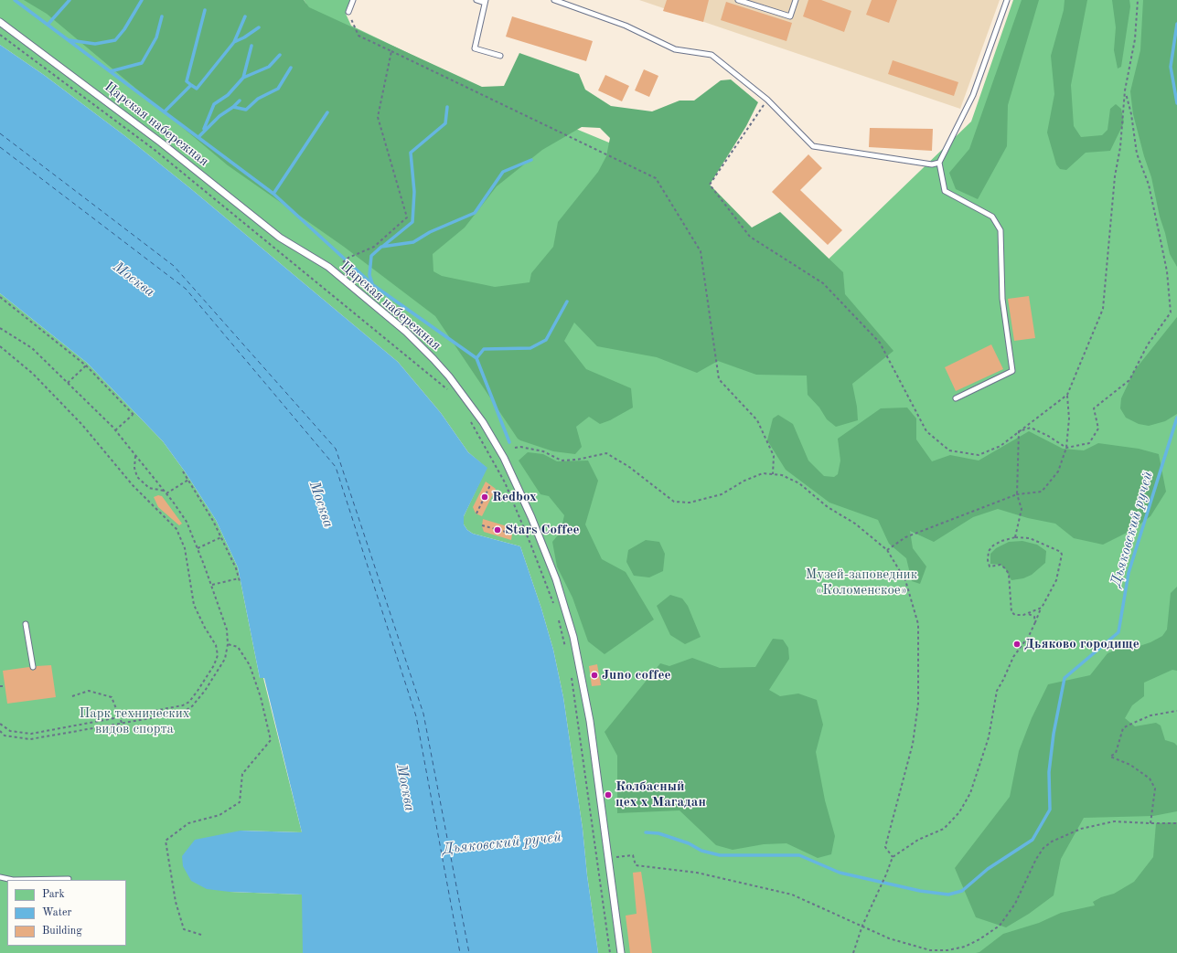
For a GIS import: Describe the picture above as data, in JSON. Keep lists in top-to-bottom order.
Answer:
{
  "streets": {
    "street": ["Царская набережная"]
  },
  "water": ["Москва", "Дьяковский ручей"],
  "parks": ["Музей-заповедник «Коломенское»", "Парк технических видов спорта"],
  "places": [
    "Redbox",
    "Stars Coffee",
    "Дьяково городище",
    "Juno coffee",
    "Колбасный цех x Магадан"
  ],
  "legend": ["Park", "Water", "Building"]
}
